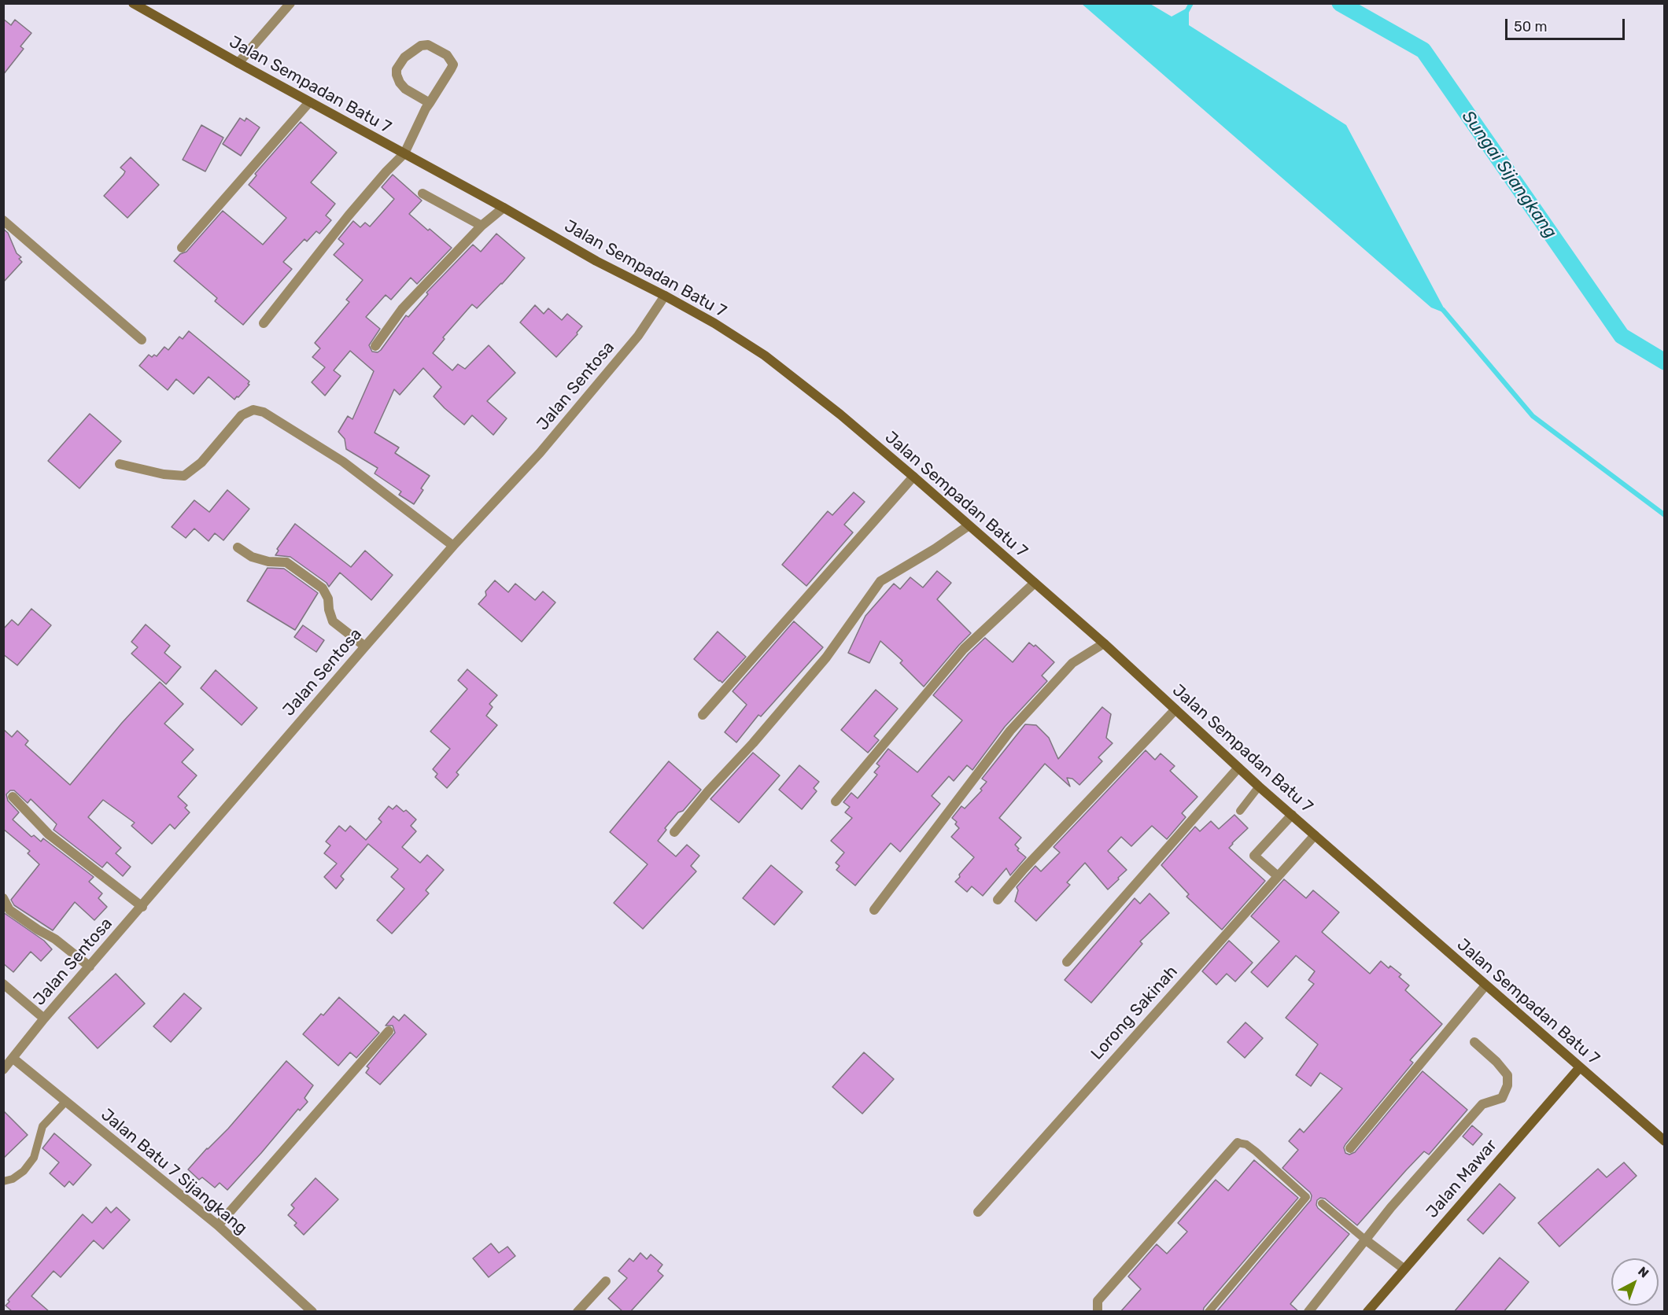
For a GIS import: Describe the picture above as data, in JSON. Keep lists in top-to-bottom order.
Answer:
{
  "streets": {
    "street": [
      "Jalan Sempadan Batu 7",
      "Jalan Sentosa",
      "Lorong Sakinah",
      "Jalan Batu 7 Sijangkang",
      "Jalan Mawar"
    ]
  },
  "crossings": [
    ["Jalan Sempadan Batu 7", "Jalan Sentosa"],
    ["Jalan Sempadan Batu 7", "Lorong Sakinah"],
    ["Jalan Sempadan Batu 7", "Jalan Mawar"],
    ["Jalan Sentosa", "Jalan Batu 7 Sijangkang"]
  ],
  "water": ["Sungai Sijangkang"],
  "scale_bar": "50 m",
  "north": "top right"
}
